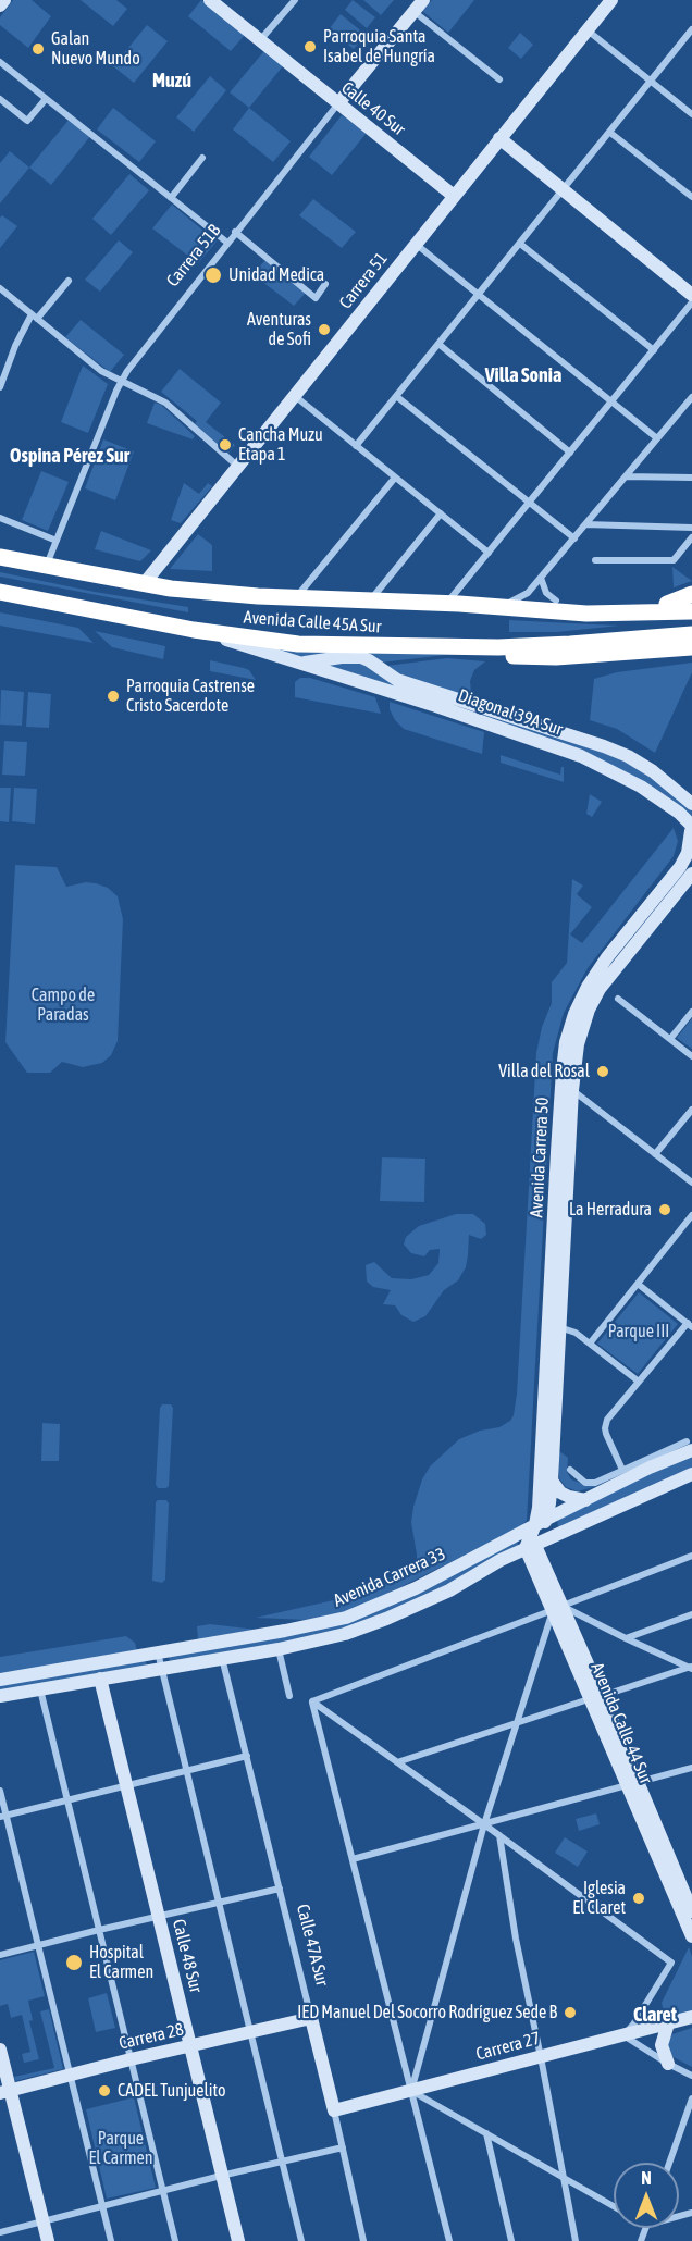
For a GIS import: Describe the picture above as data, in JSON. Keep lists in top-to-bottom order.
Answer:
{
  "streets": {
    "highway": ["Avenida Calle 45A Sur"],
    "main road": [
      "Calle 40 Sur",
      "Carrera 51B",
      "Carrera 51",
      "Diagonal 39A Sur",
      "Avenida Carrera 50",
      "Avenida Carrera 33",
      "Avenida Calle 44 Sur",
      "Calle 47A Sur",
      "Calle 48 Sur",
      "Carrera 28",
      "Carrera 27"
    ]
  },
  "crossings": [
    ["Calle 40 Sur", "Carrera 51B"],
    ["Calle 40 Sur", "Carrera 51"],
    ["Carrera 51B", "Avenida Calle 45A Sur"],
    ["Carrera 51", "Avenida Calle 45A Sur"],
    ["Avenida Calle 45A Sur", "Diagonal 39A Sur"],
    ["Diagonal 39A Sur", "Avenida Carrera 50"],
    ["Avenida Carrera 50", "Avenida Carrera 33"],
    ["Avenida Carrera 33", "Avenida Calle 44 Sur"],
    ["Avenida Carrera 33", "Calle 47A Sur"],
    ["Avenida Carrera 33", "Calle 48 Sur"],
    ["Calle 47A Sur", "Carrera 28"],
    ["Calle 47A Sur", "Carrera 27"],
    ["Calle 48 Sur", "Carrera 28"]
  ],
  "districts": [
    "Muzú",
    "Villa Sonia",
    "Ospina Pérez Sur",
    "Claret"
  ],
  "parks": ["Campo de Paradas", "Parque III", "Parque El Carmen"],
  "places": [
    "Parroquia Santa Isabel de Hungría",
    "Galan Nuevo Mundo",
    "Unidad Medica",
    "Aventuras de Sofi",
    "Cancha Muzu Etapa 1",
    "Parroquia Castrense Cristo Sacerdote",
    "Villa del Rosal",
    "La Herradura",
    "Iglesia El Claret",
    "Hospital El Carmen",
    "IED Manuel Del Socorro Rodríguez Sede B",
    "CADEL Tunjuelito"
  ],
  "north": "top"
}
